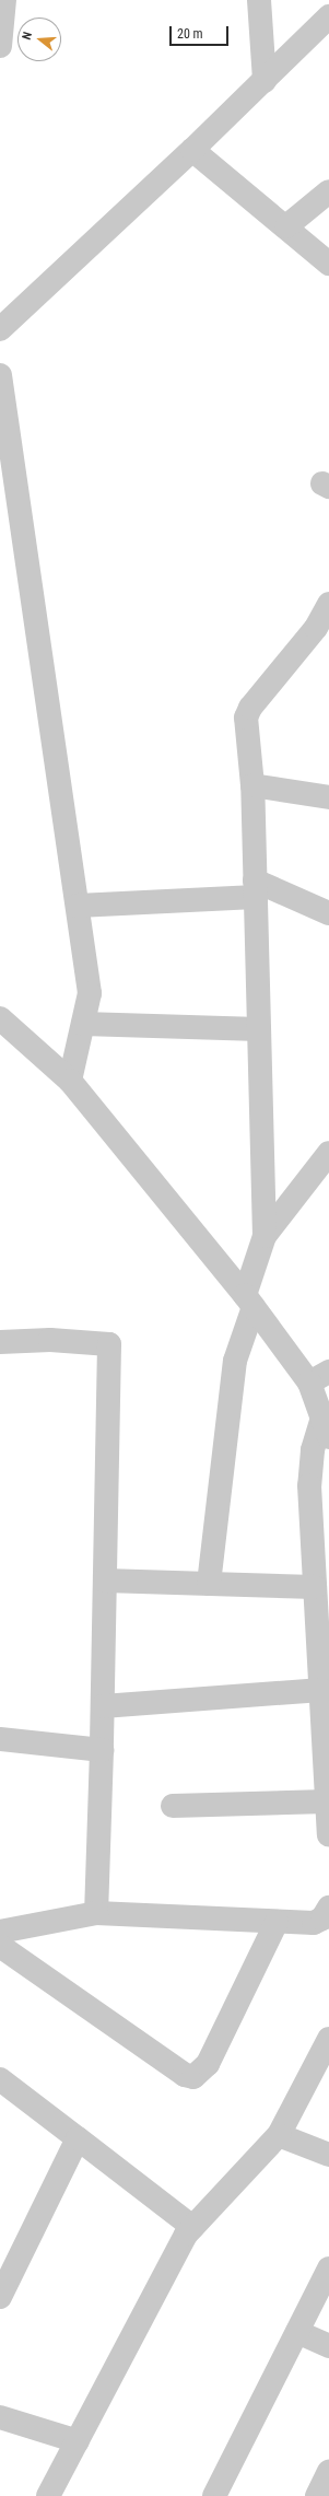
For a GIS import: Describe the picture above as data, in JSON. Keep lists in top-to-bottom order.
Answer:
{
  "scale_bar": "20 m",
  "north": "left"
}
